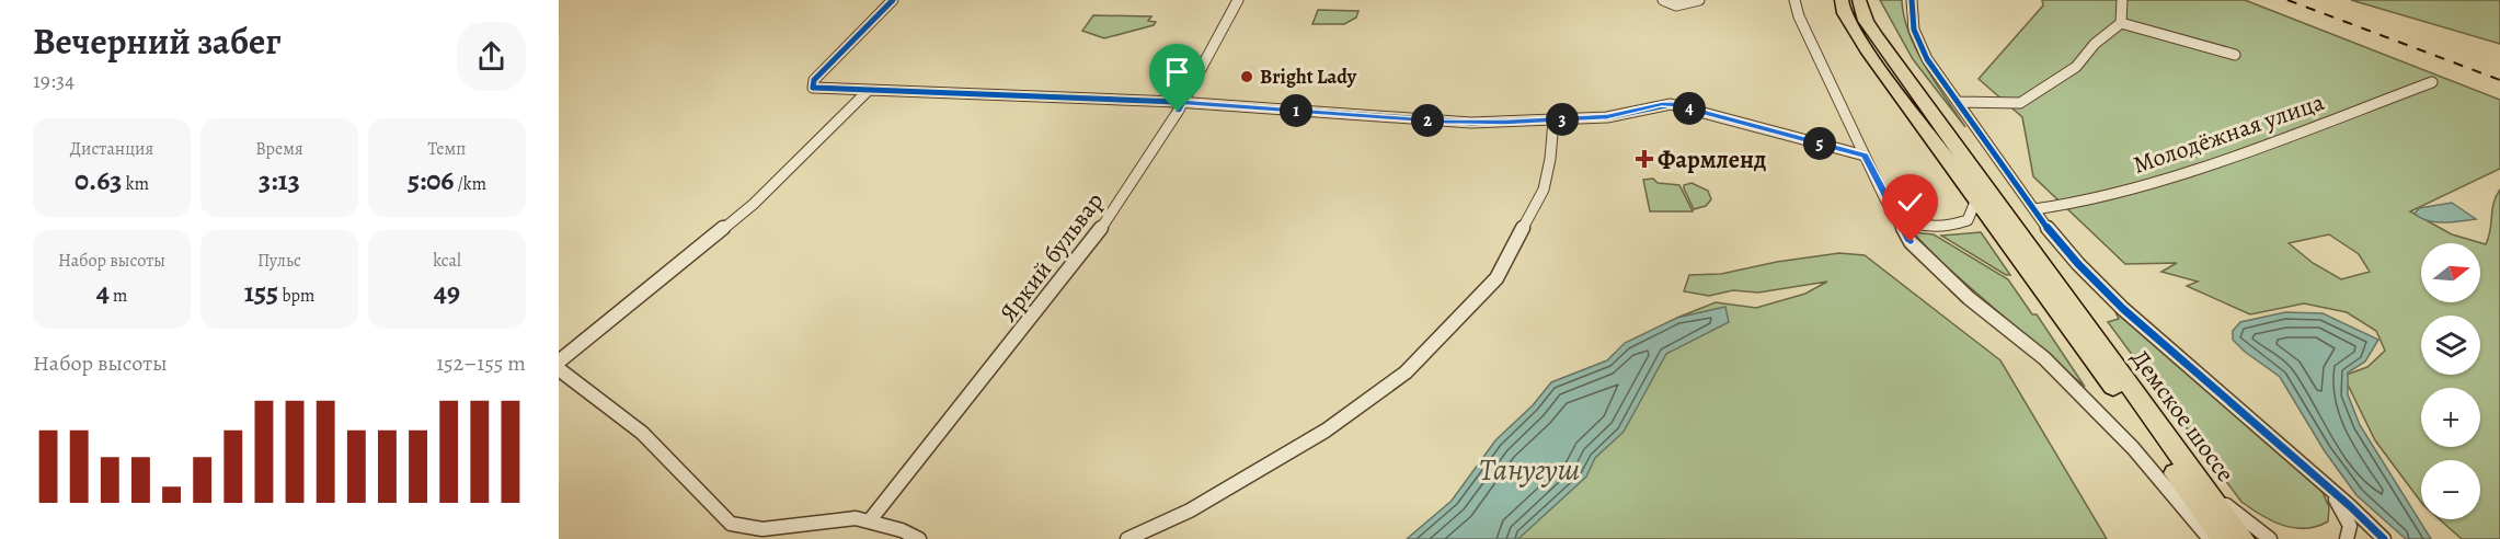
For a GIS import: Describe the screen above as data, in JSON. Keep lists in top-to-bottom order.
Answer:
{
  "streets": {
    "main road": ["Демское шоссе"],
    "street": ["Молодёжная улица", "Яркий бульвар"]
  },
  "water": ["Танугуш"],
  "places": {
    "other": ["Bright Lady"],
    "health": ["Фармленд"]
  },
  "north": "right",
  "page": {
    "heading": ["Вечерний забег", "19:34"],
    "pins": [
      "4",
      "1",
      "3",
      "2",
      "5"
    ],
    "stats": [
      ["Дистанция", "0.63 km"],
      ["Время", "3:13"],
      ["Темп", "5:06 /km"],
      ["Набор высоты", "4 m"],
      ["Пульс", "155 bpm"],
      ["kcal", "49"]
    ],
    "map_buttons": ["+", "−"],
    "chart": ["Набор высоты", "152–155 m"]
  }
}
